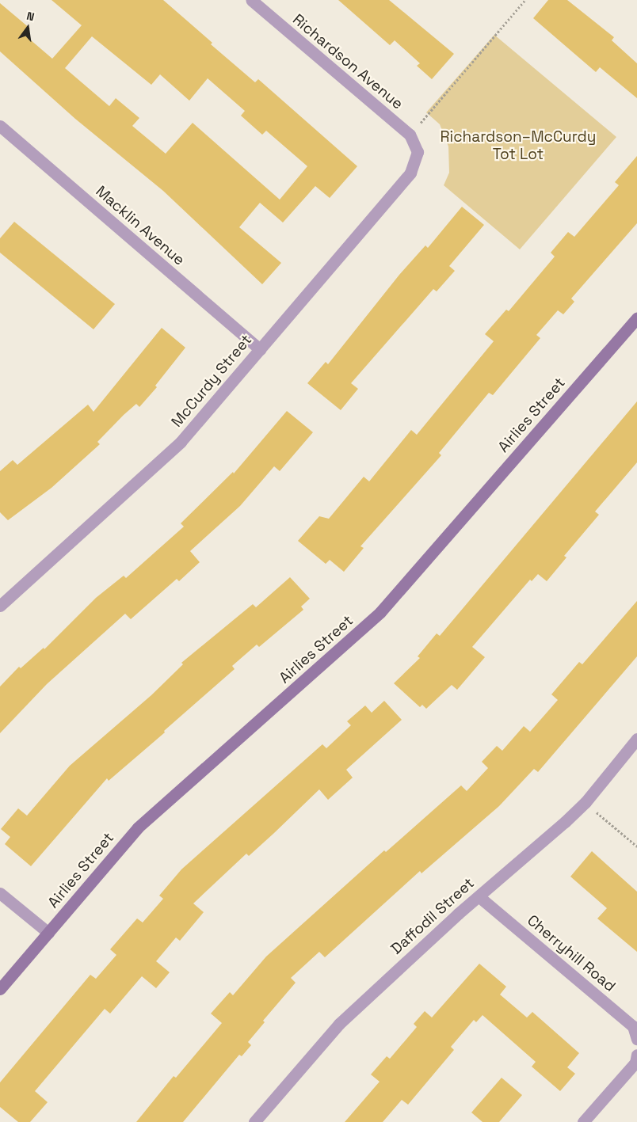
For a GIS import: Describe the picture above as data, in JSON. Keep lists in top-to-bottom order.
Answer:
{
  "streets": {
    "street": [
      "Richardson Avenue",
      "Macklin Avenue",
      "McCurdy Street",
      "Airlies Street",
      "Daffodil Street",
      "Cherryhill Road"
    ]
  },
  "crossings": [
    ["Richardson Avenue", "McCurdy Street"],
    ["Macklin Avenue", "McCurdy Street"],
    ["Daffodil Street", "Cherryhill Road"]
  ],
  "parks": ["Richardson–McCurdy Tot Lot"],
  "north": "top"
}
